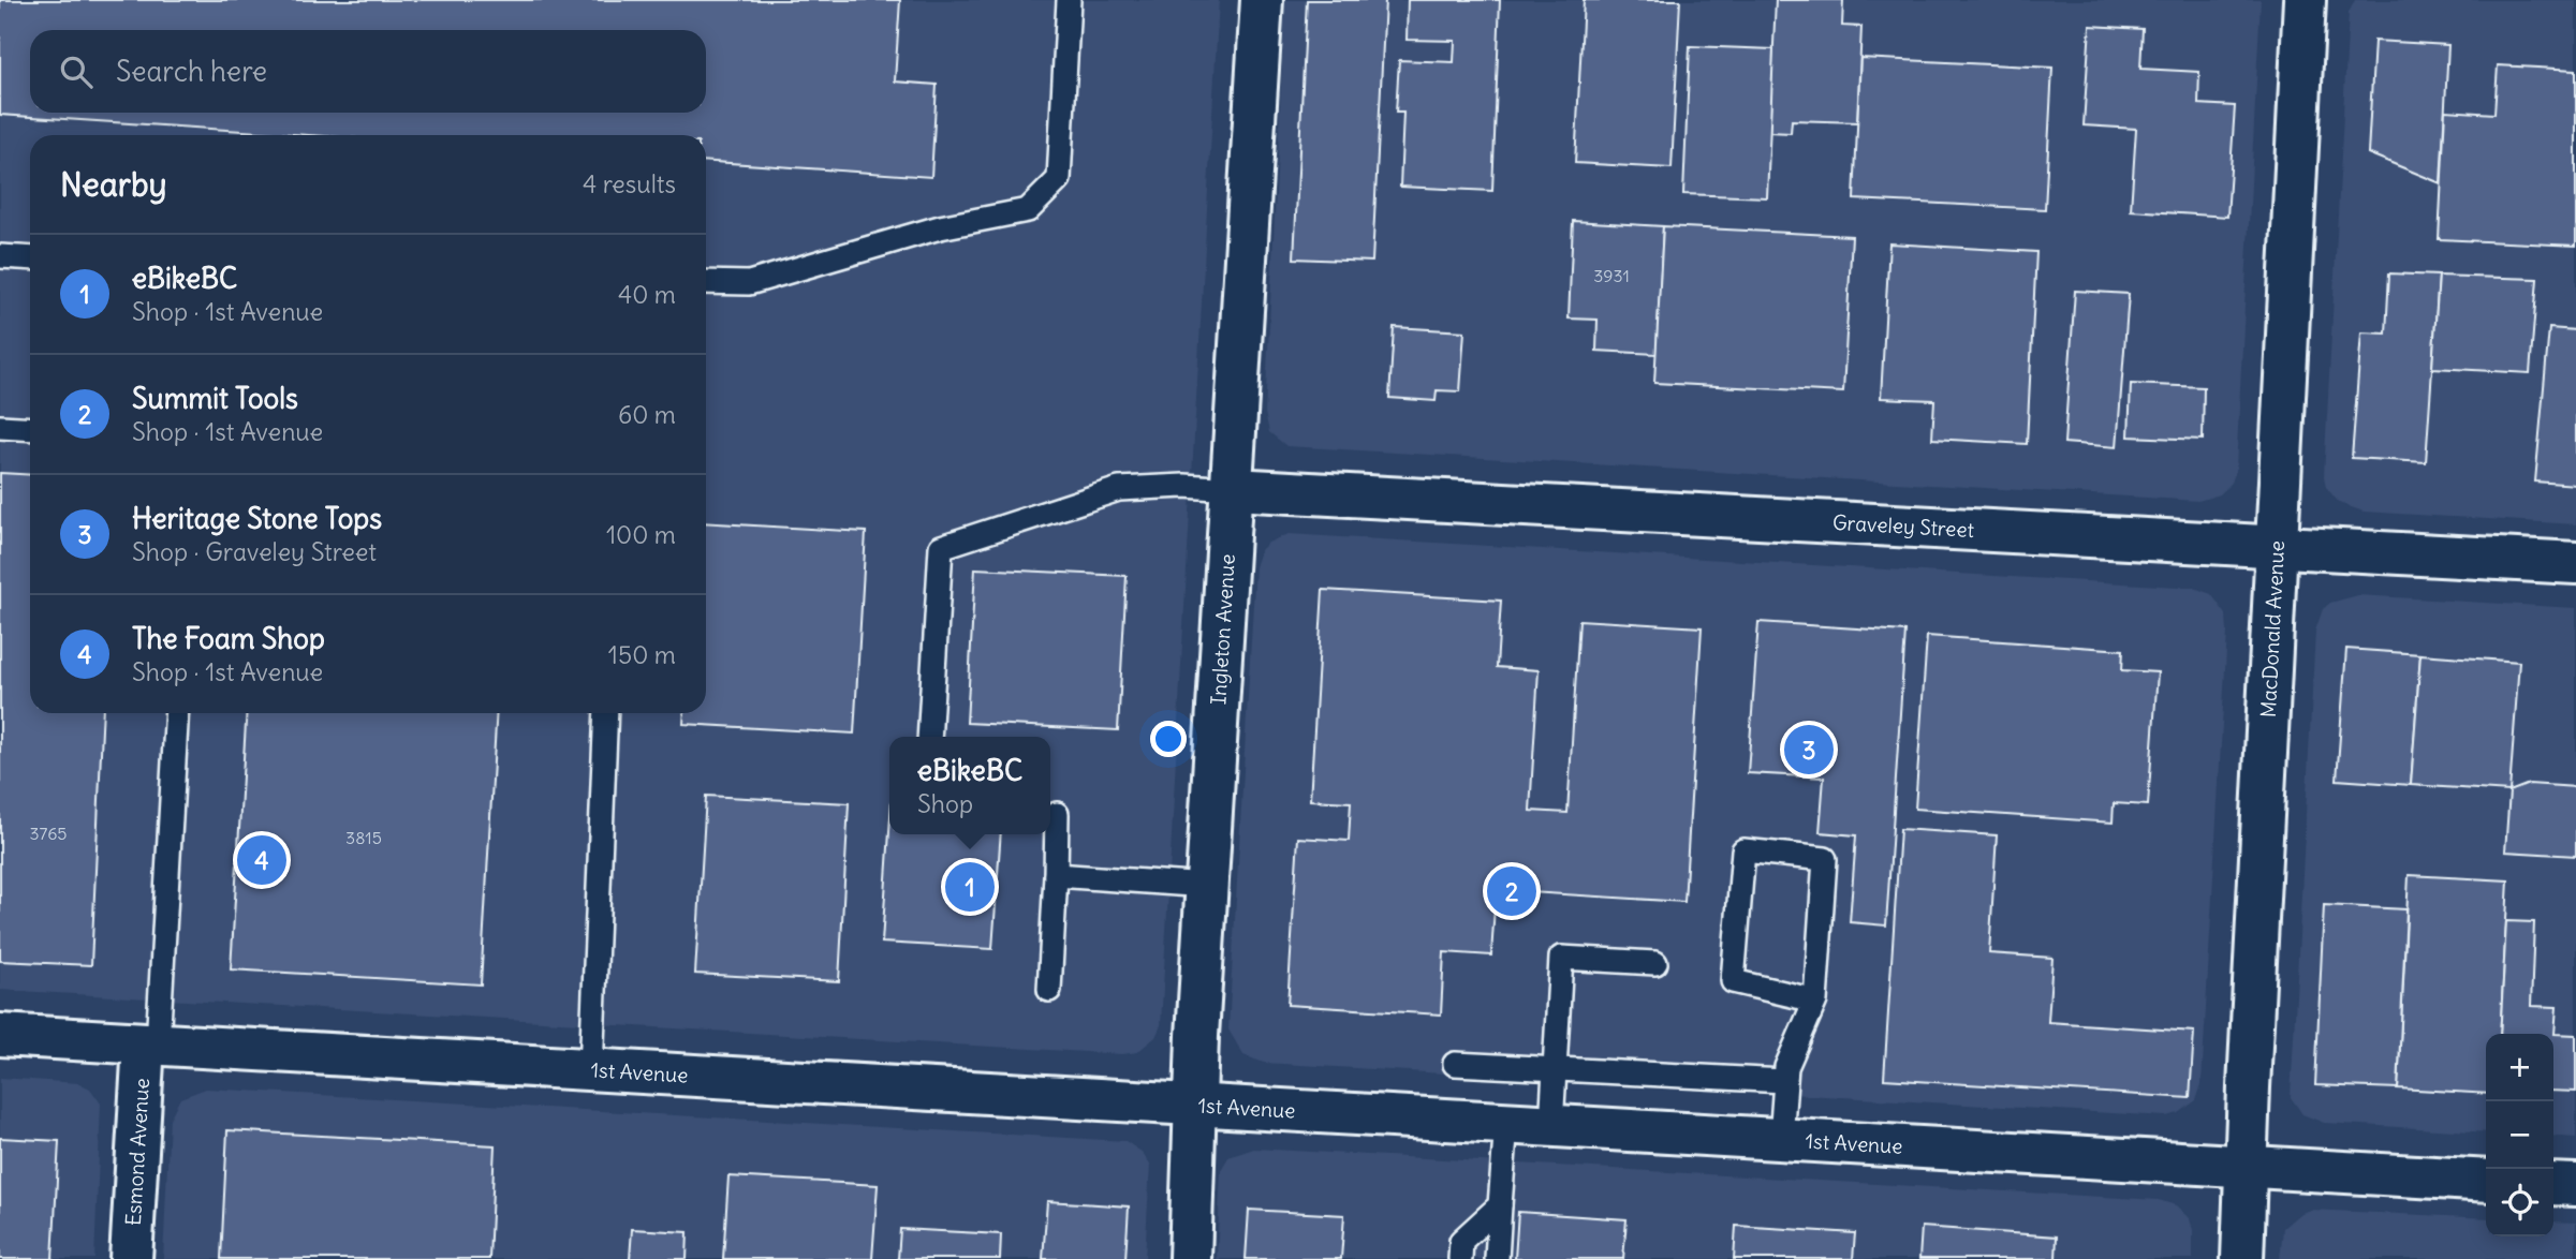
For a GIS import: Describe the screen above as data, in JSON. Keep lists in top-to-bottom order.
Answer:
{
  "streets": {
    "street": [
      "Graveley Street",
      "Ingleton Avenue",
      "MacDonald Avenue",
      "1st Avenue",
      "Esmond Avenue"
    ]
  },
  "crossings": [
    ["Graveley Street", "Ingleton Avenue"],
    ["Graveley Street", "MacDonald Avenue"],
    ["Ingleton Avenue", "1st Avenue"],
    ["MacDonald Avenue", "1st Avenue"],
    ["1st Avenue", "Esmond Avenue"]
  ],
  "house_numbers": ["3931", "3765", "3815"],
  "page": {
    "search": "Search here",
    "heading": ["Nearby", "4 results"],
    "list": [
      {
        "mark": "1",
        "name": "eBikeBC",
        "note": "Shop · 1st Avenue",
        "value": "40 m"
      },
      {
        "mark": "2",
        "name": "Summit Tools",
        "note": "Shop · 1st Avenue",
        "value": "60 m"
      },
      {
        "mark": "3",
        "name": "Heritage Stone Tops",
        "note": "Shop · Graveley Street",
        "value": "100 m"
      },
      {
        "mark": "4",
        "name": "The Foam Shop",
        "note": "Shop · 1st Avenue",
        "value": "150 m"
      }
    ],
    "pins": [
      "3",
      "4",
      "1",
      "2"
    ],
    "popup": ["eBikeBC", "Shop"],
    "map_buttons": ["+", "−"]
  }
}
